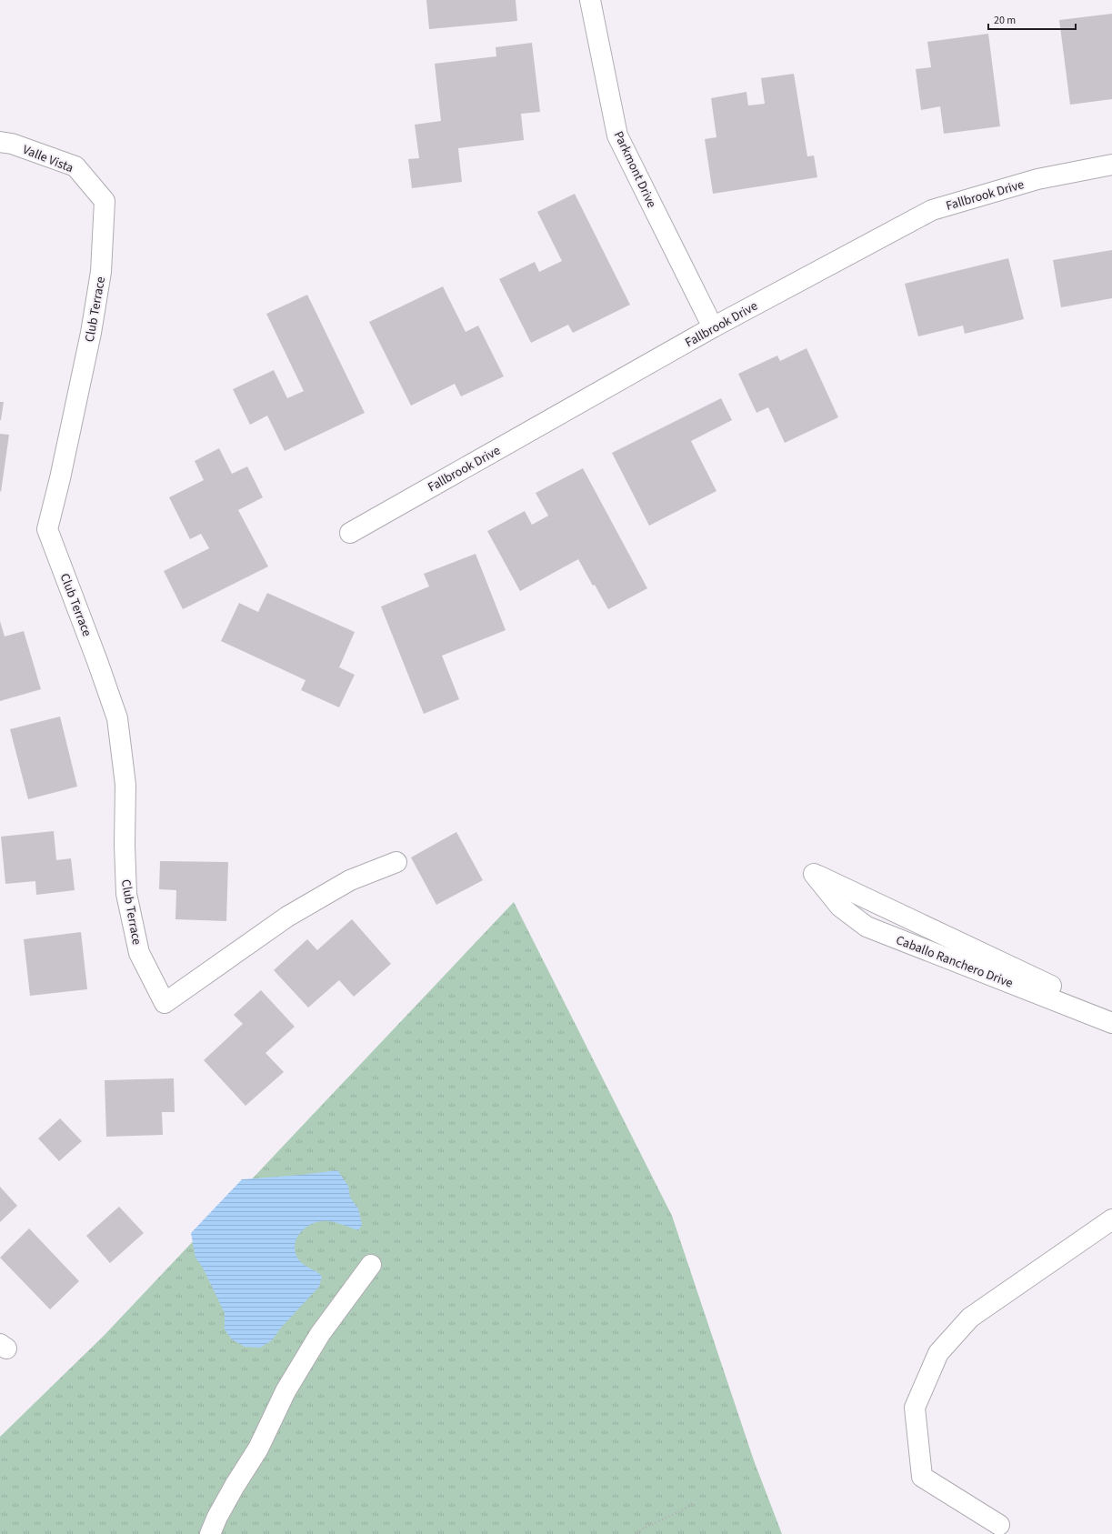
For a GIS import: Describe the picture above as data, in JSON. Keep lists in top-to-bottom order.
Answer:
{
  "streets": {
    "street": [
      "Valle Vista",
      "Parkmont Drive",
      "Fallbrook Drive",
      "Club Terrace",
      "Caballo Ranchero Drive"
    ]
  },
  "crossings": [
    ["Valle Vista", "Club Terrace"],
    ["Parkmont Drive", "Fallbrook Drive"]
  ],
  "scale_bar": "20 m"
}
